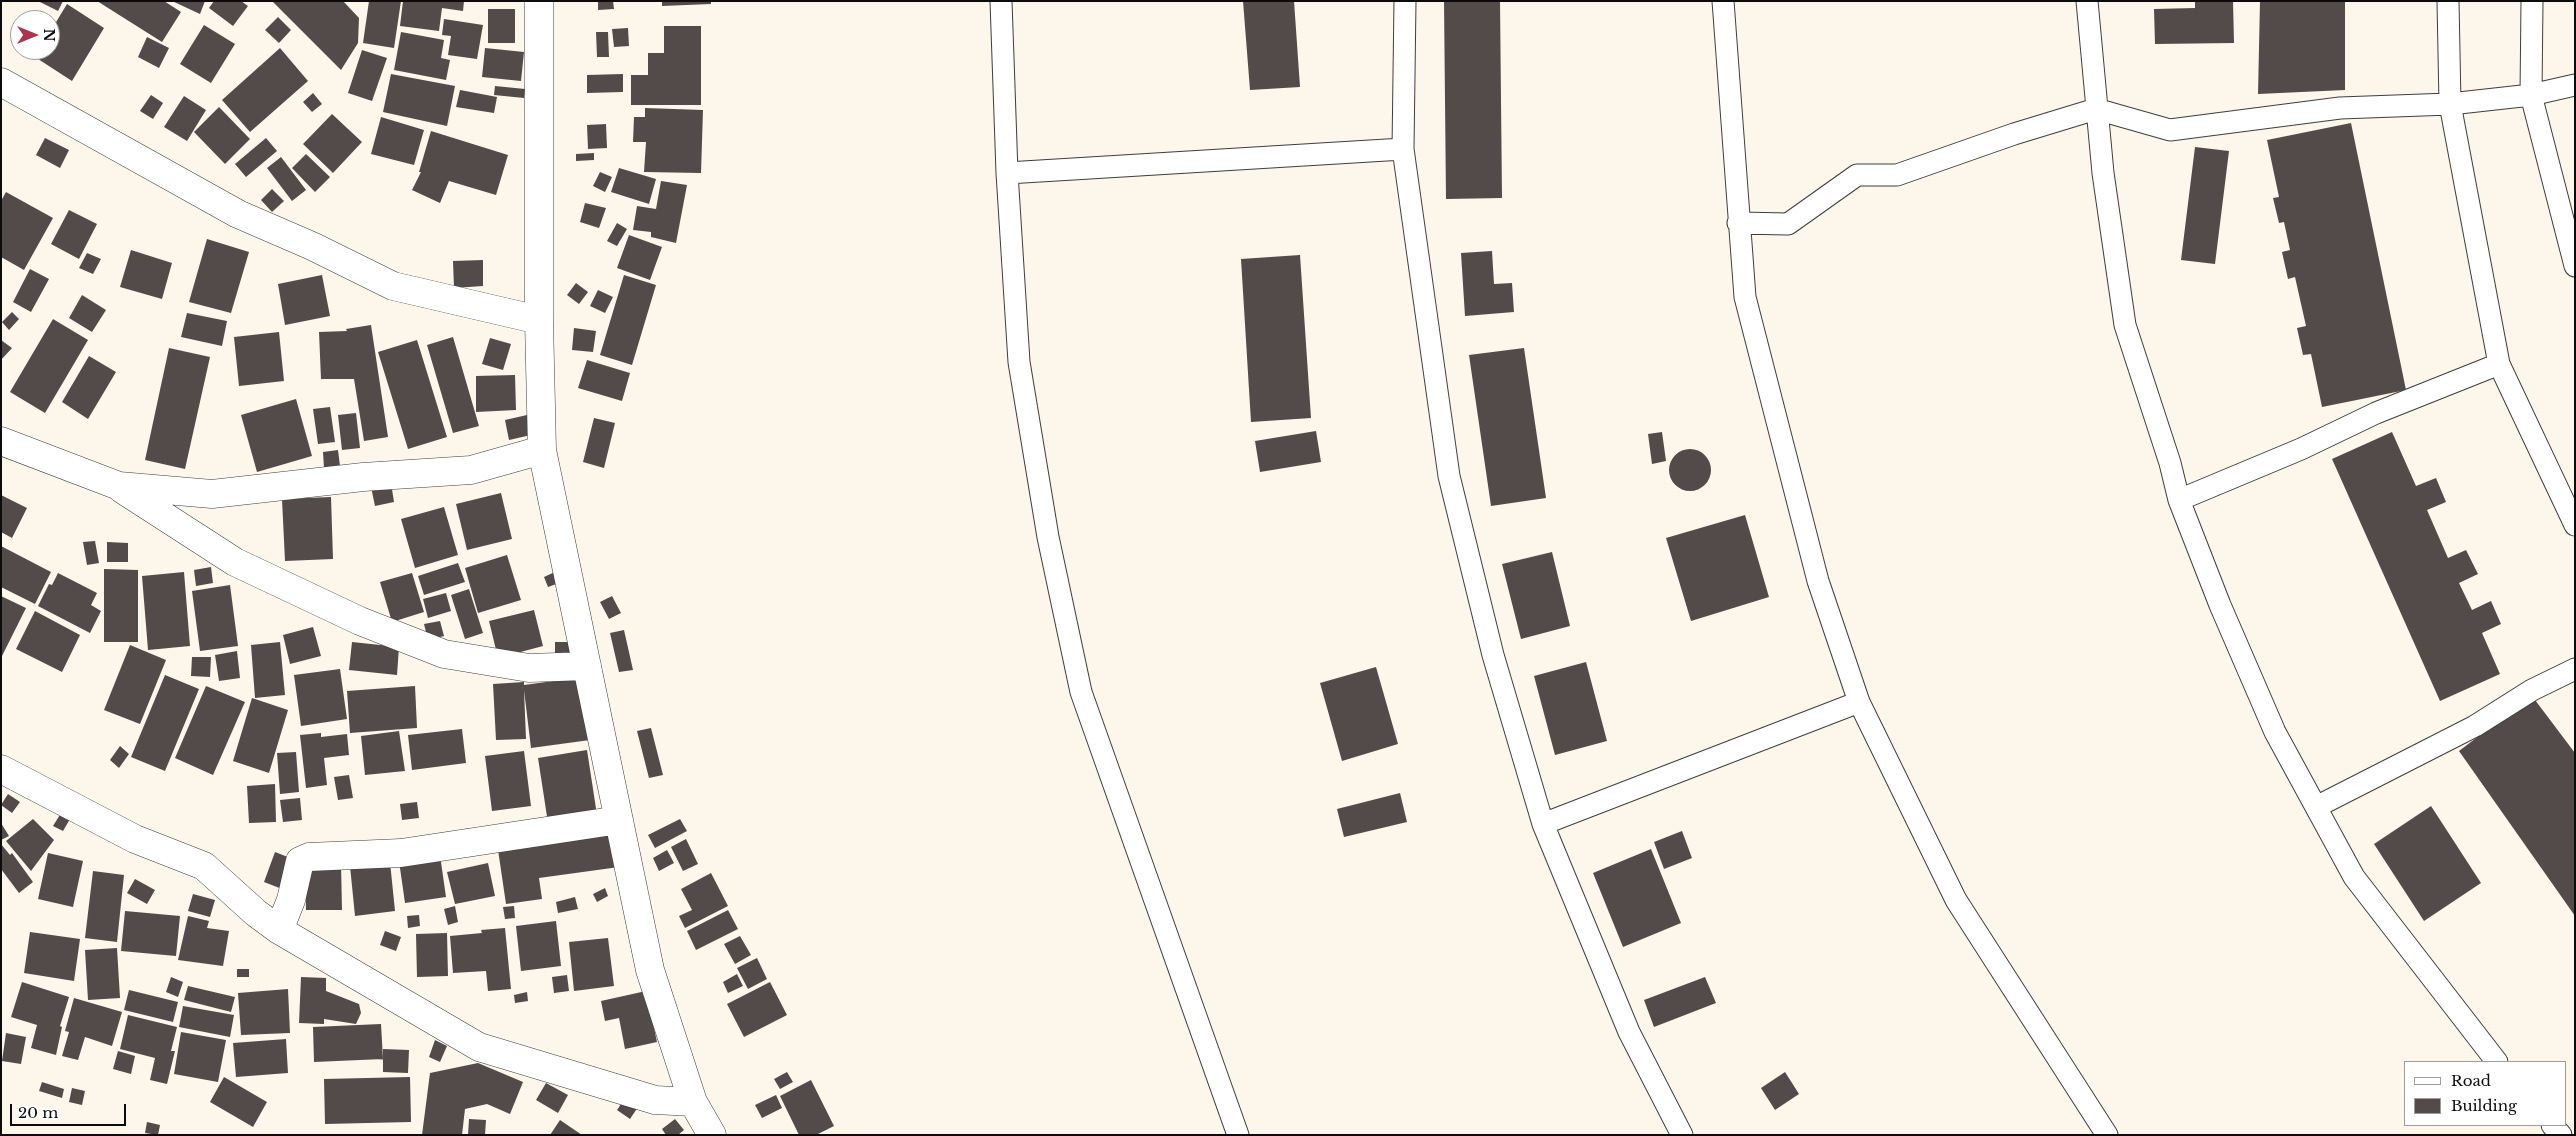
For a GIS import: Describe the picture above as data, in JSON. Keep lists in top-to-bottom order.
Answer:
{
  "legend": ["Road", "Building"],
  "scale_bar": "20 m",
  "north": "right"
}
